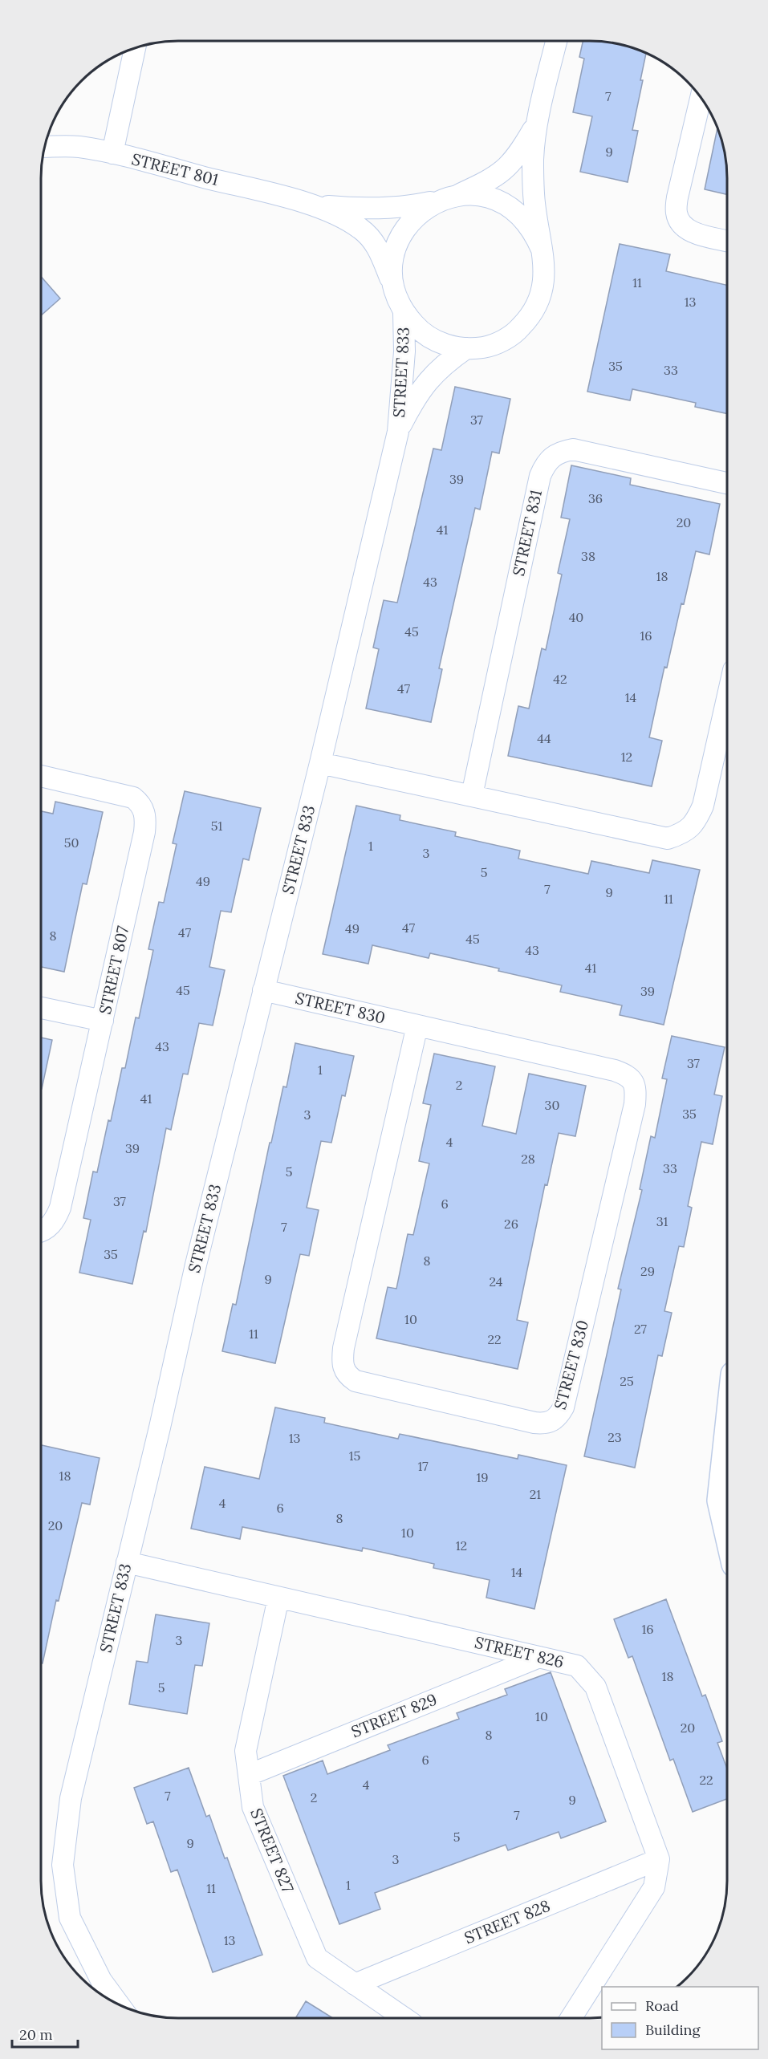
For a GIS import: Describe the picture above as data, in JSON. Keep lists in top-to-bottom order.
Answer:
{
  "streets": {
    "street": [
      "STREET 801",
      "STREET 833",
      "STREET 831",
      "STREET 807",
      "STREET 830",
      "STREET 826",
      "STREET 829",
      "STREET 827",
      "STREET 828"
    ]
  },
  "crossings": [
    ["STREET 801", "STREET 833"],
    ["STREET 833", "STREET 830"],
    ["STREET 833", "STREET 826"],
    ["STREET 826", "STREET 829"],
    ["STREET 826", "STREET 827"],
    ["STREET 826", "STREET 828"],
    ["STREET 829", "STREET 827"],
    ["STREET 827", "STREET 828"]
  ],
  "house_numbers": [
    "7",
    "9",
    "11",
    "13",
    "35",
    "33",
    "37",
    "39",
    "36",
    "20",
    "41",
    "38",
    "18",
    "43",
    "40",
    "45",
    "16",
    "42",
    "47",
    "14",
    "44",
    "12",
    "51",
    "50",
    "1",
    "3",
    "5",
    "49",
    "7",
    "9",
    "11",
    "47",
    "49",
    "47",
    "8",
    "45",
    "43",
    "41",
    "45",
    "39",
    "43",
    "37",
    "1",
    "2",
    "41",
    "30",
    "35",
    "3",
    "4",
    "39",
    "28",
    "33",
    "5",
    "37",
    "6",
    "31",
    "26",
    "7",
    "35",
    "8",
    "29",
    "9",
    "24",
    "10",
    "27",
    "11",
    "22",
    "25",
    "23",
    "13",
    "15",
    "17",
    "18",
    "19",
    "21",
    "4",
    "6",
    "8",
    "20",
    "10",
    "12",
    "14",
    "16",
    "3",
    "18",
    "5",
    "10",
    "20",
    "8",
    "6",
    "22",
    "4",
    "7",
    "2",
    "9",
    "7",
    "5",
    "9",
    "3",
    "1",
    "11",
    "13"
  ],
  "legend": ["Road", "Building"],
  "scale_bar": "20 m"
}
